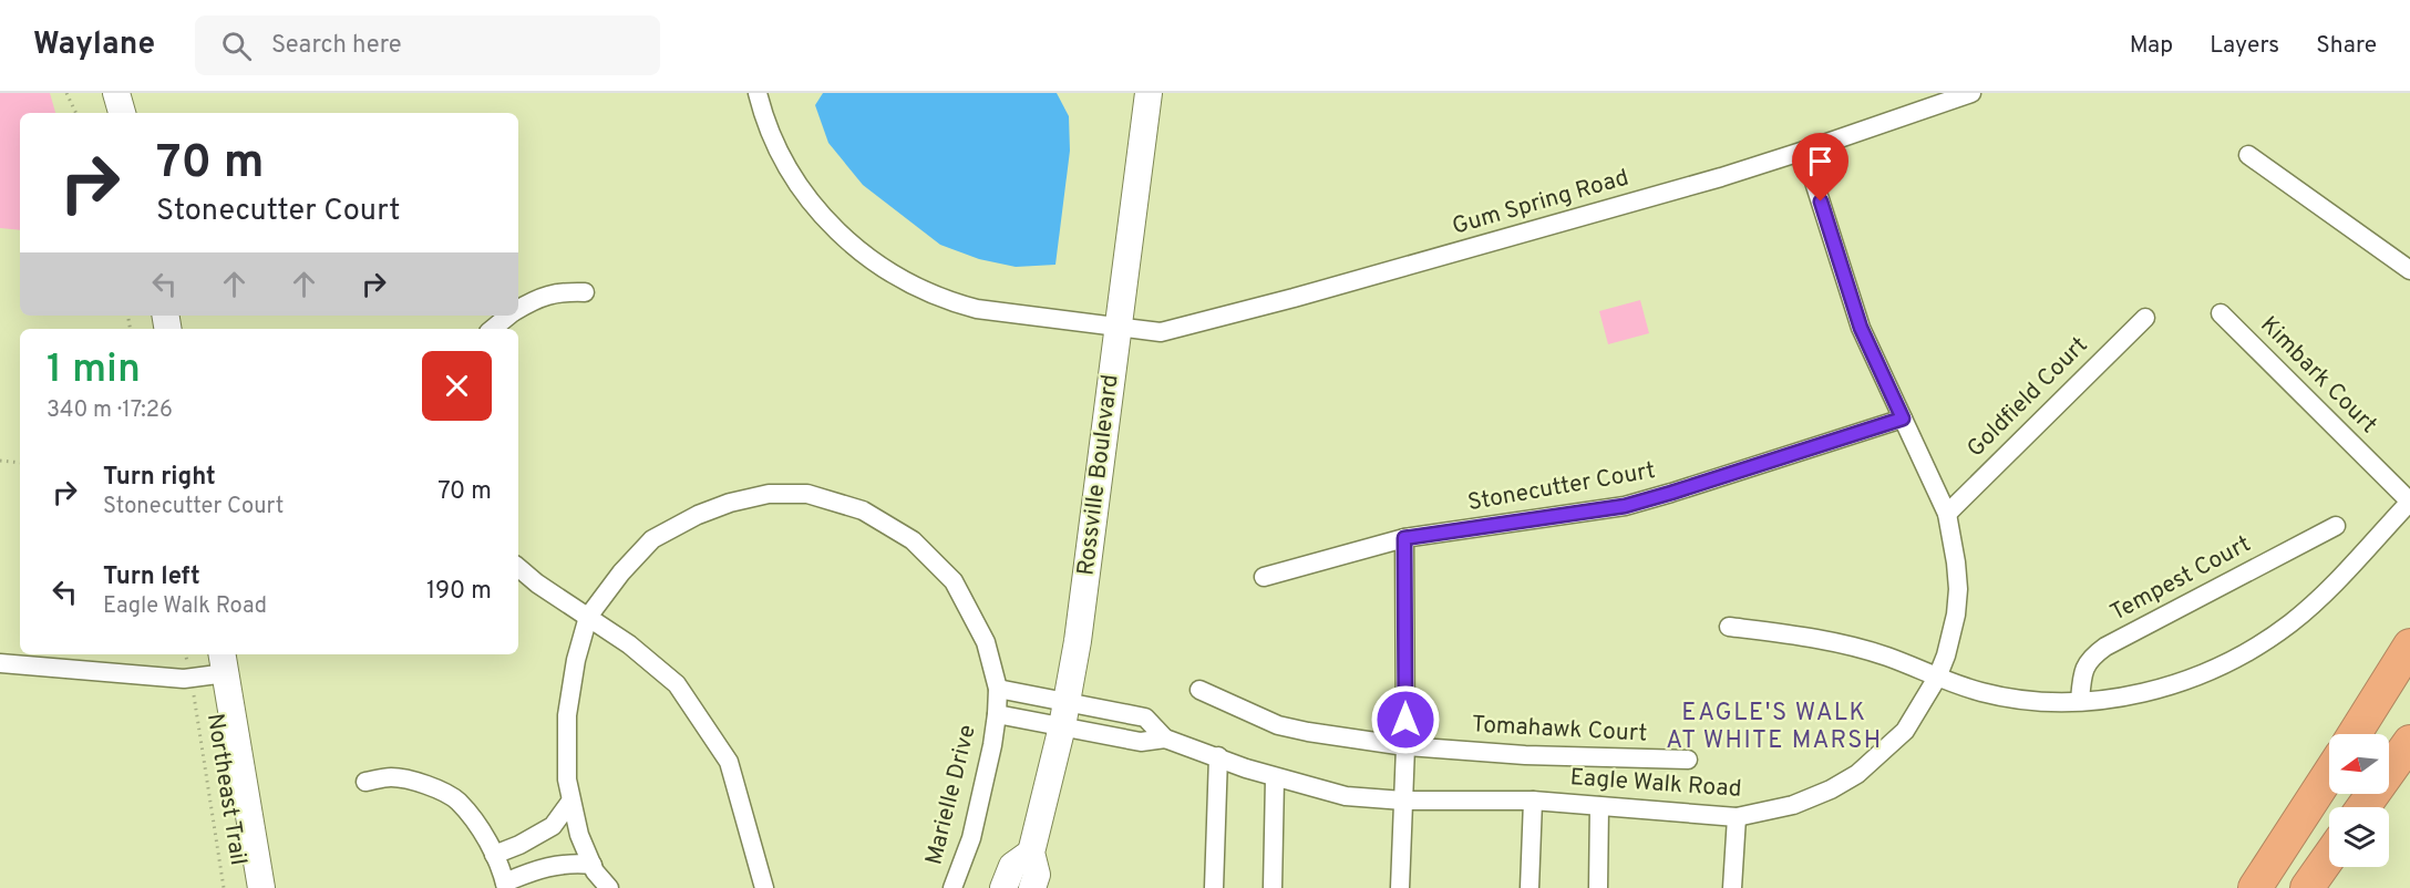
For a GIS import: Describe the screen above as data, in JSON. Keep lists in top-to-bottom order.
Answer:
{
  "streets": {
    "main road": ["Rossville Boulevard"],
    "street": [
      "Gum Spring Road",
      "Kimbark Court",
      "Goldfield Court",
      "Stonecutter Court",
      "Tempest Court",
      "Tomahawk Court",
      "Eagle Walk Road",
      "Marielle Drive"
    ],
    "path": ["Northeast Trail"]
  },
  "crossings": [
    ["Gum Spring Road", "Rossville Boulevard"],
    ["Gum Spring Road", "Eagle Walk Road"],
    ["Goldfield Court", "Eagle Walk Road"],
    ["Rossville Boulevard", "Eagle Walk Road"],
    ["Rossville Boulevard", "Marielle Drive"],
    ["Stonecutter Court", "Eagle Walk Road"],
    ["Eagle Walk Road", "Marielle Drive"]
  ],
  "districts": ["EAGLE'S WALK AT WHITE MARSH"],
  "north": "left",
  "page": {
    "header": "Waylane",
    "search": "Search here",
    "nav": ["Map", "Layers", "Share"],
    "turn": ["70 m", "Stonecutter Court"],
    "heading": ["1 min", "340 m · 17:26"],
    "list": [
      {
        "name": "Turn right",
        "note": "Stonecutter Court",
        "value": "70 m"
      },
      {
        "name": "Turn left",
        "note": "Eagle Walk Road",
        "value": "190 m"
      }
    ]
  }
}
